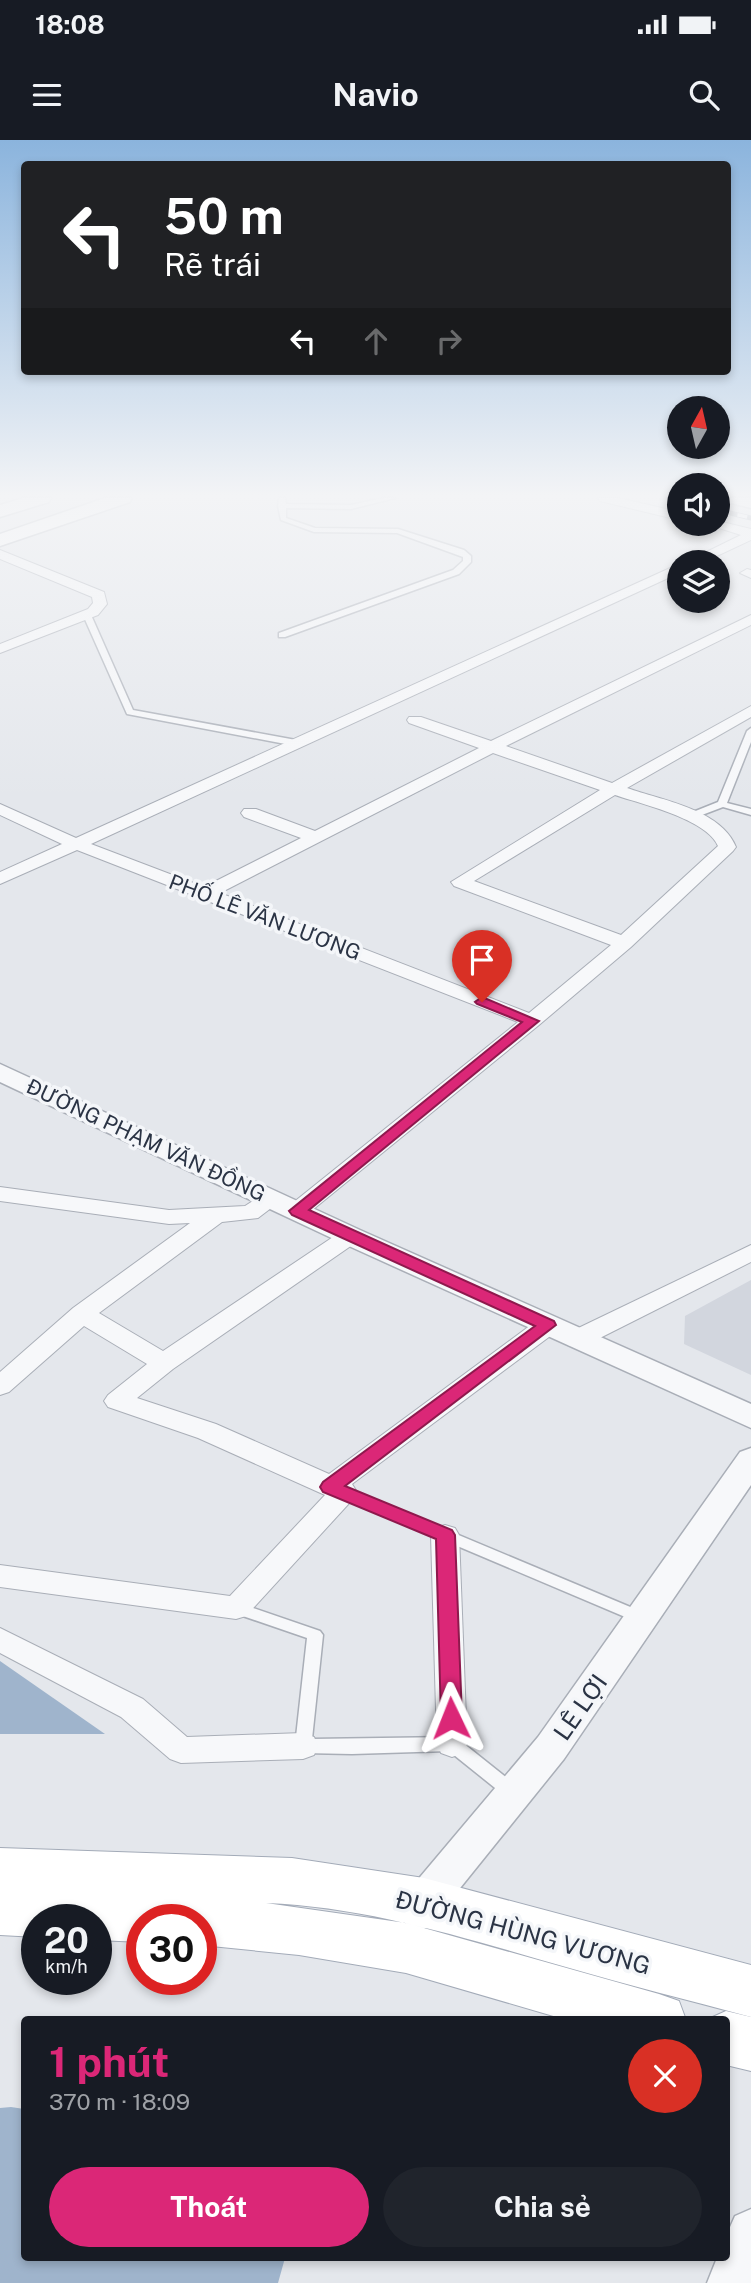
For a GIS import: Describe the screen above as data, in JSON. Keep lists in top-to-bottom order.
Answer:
{
  "streets": {
    "main road": ["ĐƯỜNG HÙNG VƯƠNG"],
    "street": ["PHỐ LÊ VĂN LƯƠNG", "ĐƯỜNG PHẠM VĂN ĐỒNG", "LÊ LỢI"]
  },
  "crossings": [
    ["LÊ LỢI", "ĐƯỜNG HÙNG VƯƠNG"]
  ],
  "north": "top",
  "page": {
    "status": "18:08",
    "header": "Navio",
    "turn": ["50 m", "Rẽ trái"],
    "speed": "20 km/h",
    "limit": "30",
    "heading": ["1 phút", "370 m · 18:09"],
    "buttons": ["Thoát", "Chia sẻ"]
  }
}
